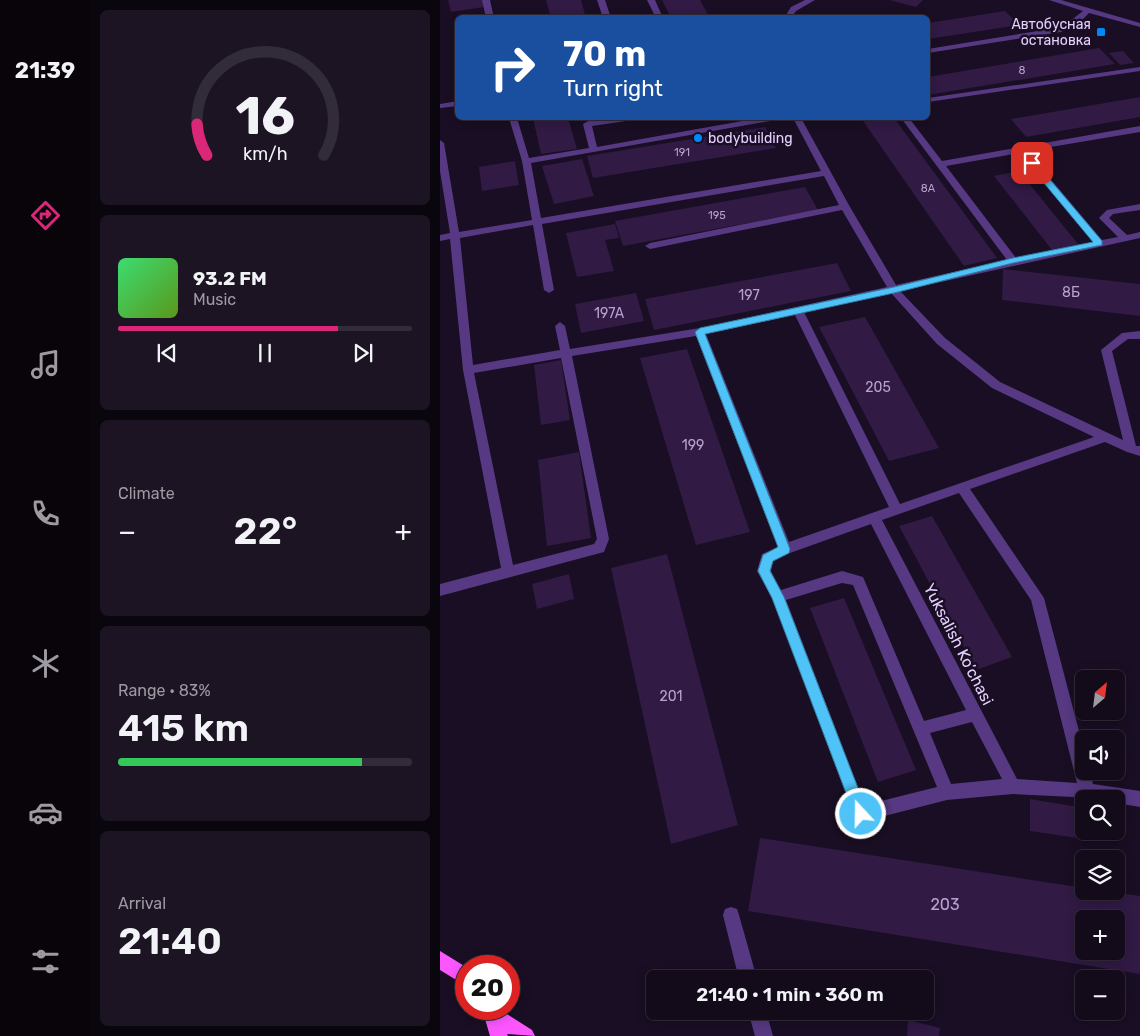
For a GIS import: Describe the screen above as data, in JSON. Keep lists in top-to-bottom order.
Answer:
{
  "streets": {
    "street": ["Yuksalish Ko’chasi"]
  },
  "places": {
    "transit": ["Автобусная остановка"],
    "other": ["bodybuilding"]
  },
  "house_numbers": [
    "8",
    "191",
    "8А",
    "195",
    "8Б",
    "197",
    "197A",
    "205",
    "199",
    "201",
    "203"
  ],
  "north": "top right",
  "page": {
    "tabs": "21:39",
    "turn": ["70 m", "Turn right"],
    "song": ["93.2 FM", "Music"],
    "tile": [
      "Climate",
      ["Range · 83%", "415 km"],
      ["Arrival", "21:40"]
    ],
    "heat": ["−", "22°", "+"],
    "map_buttons": ["+", "−"],
    "limit": "20",
    "trip": "21:40 · 1 min · 360 m",
    "gauge": ["16", "km/h"]
  }
}
